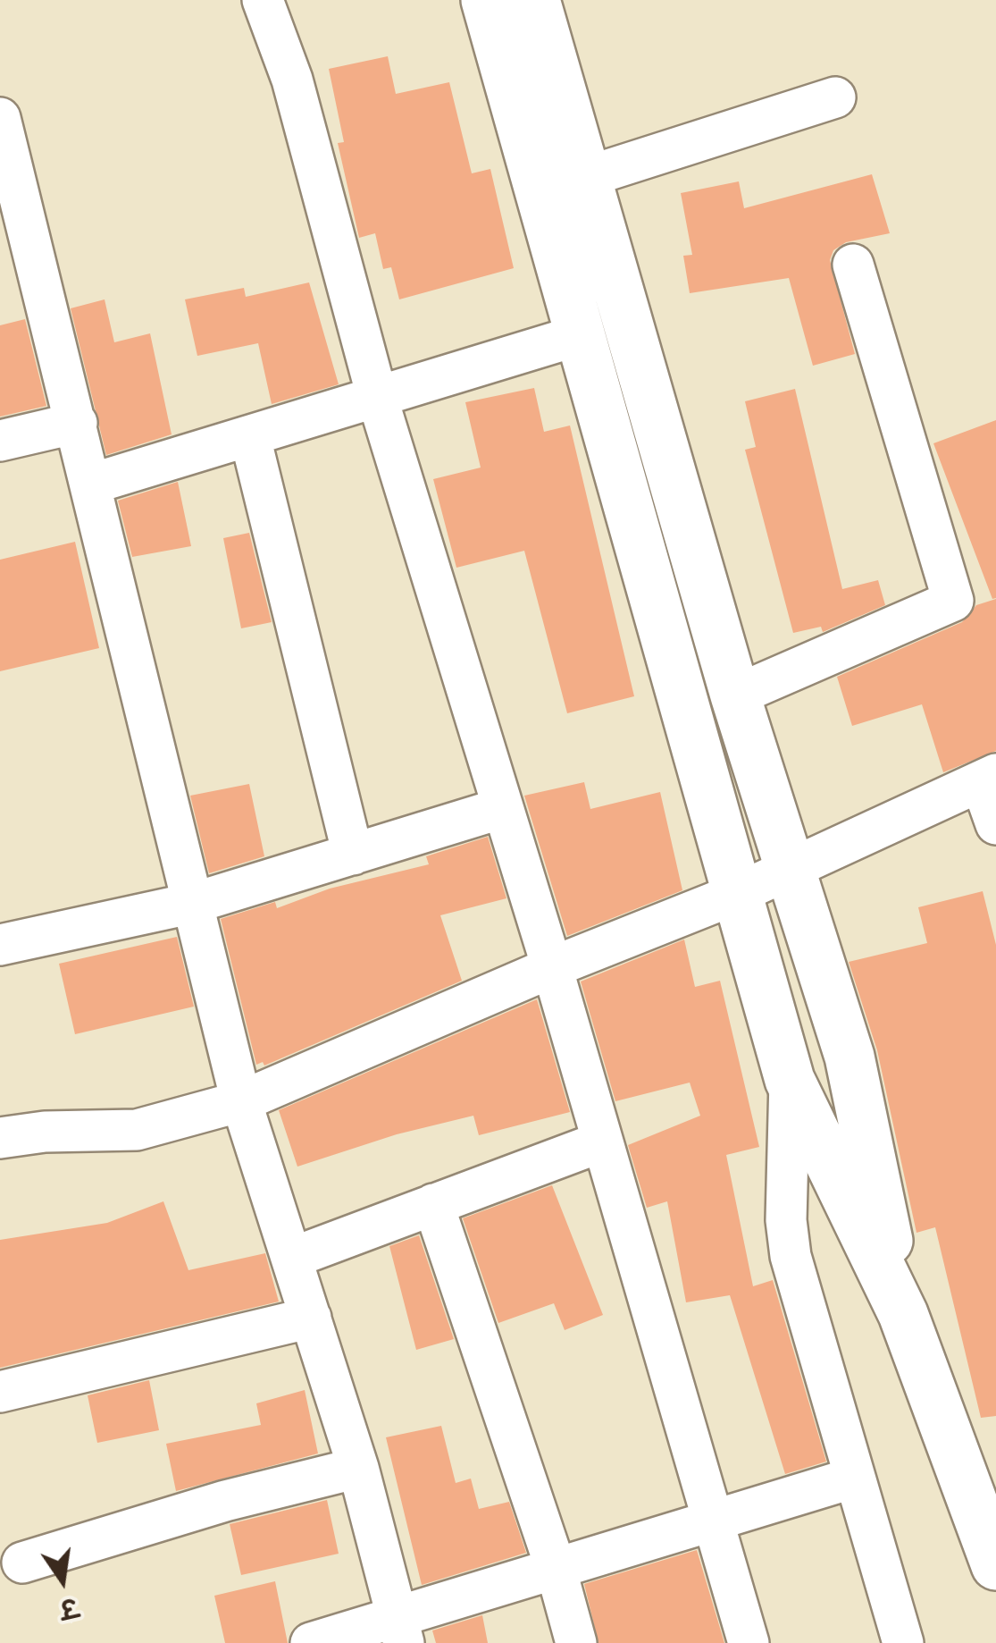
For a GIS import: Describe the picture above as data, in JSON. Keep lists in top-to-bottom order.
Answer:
{
  "north": "bottom"
}
